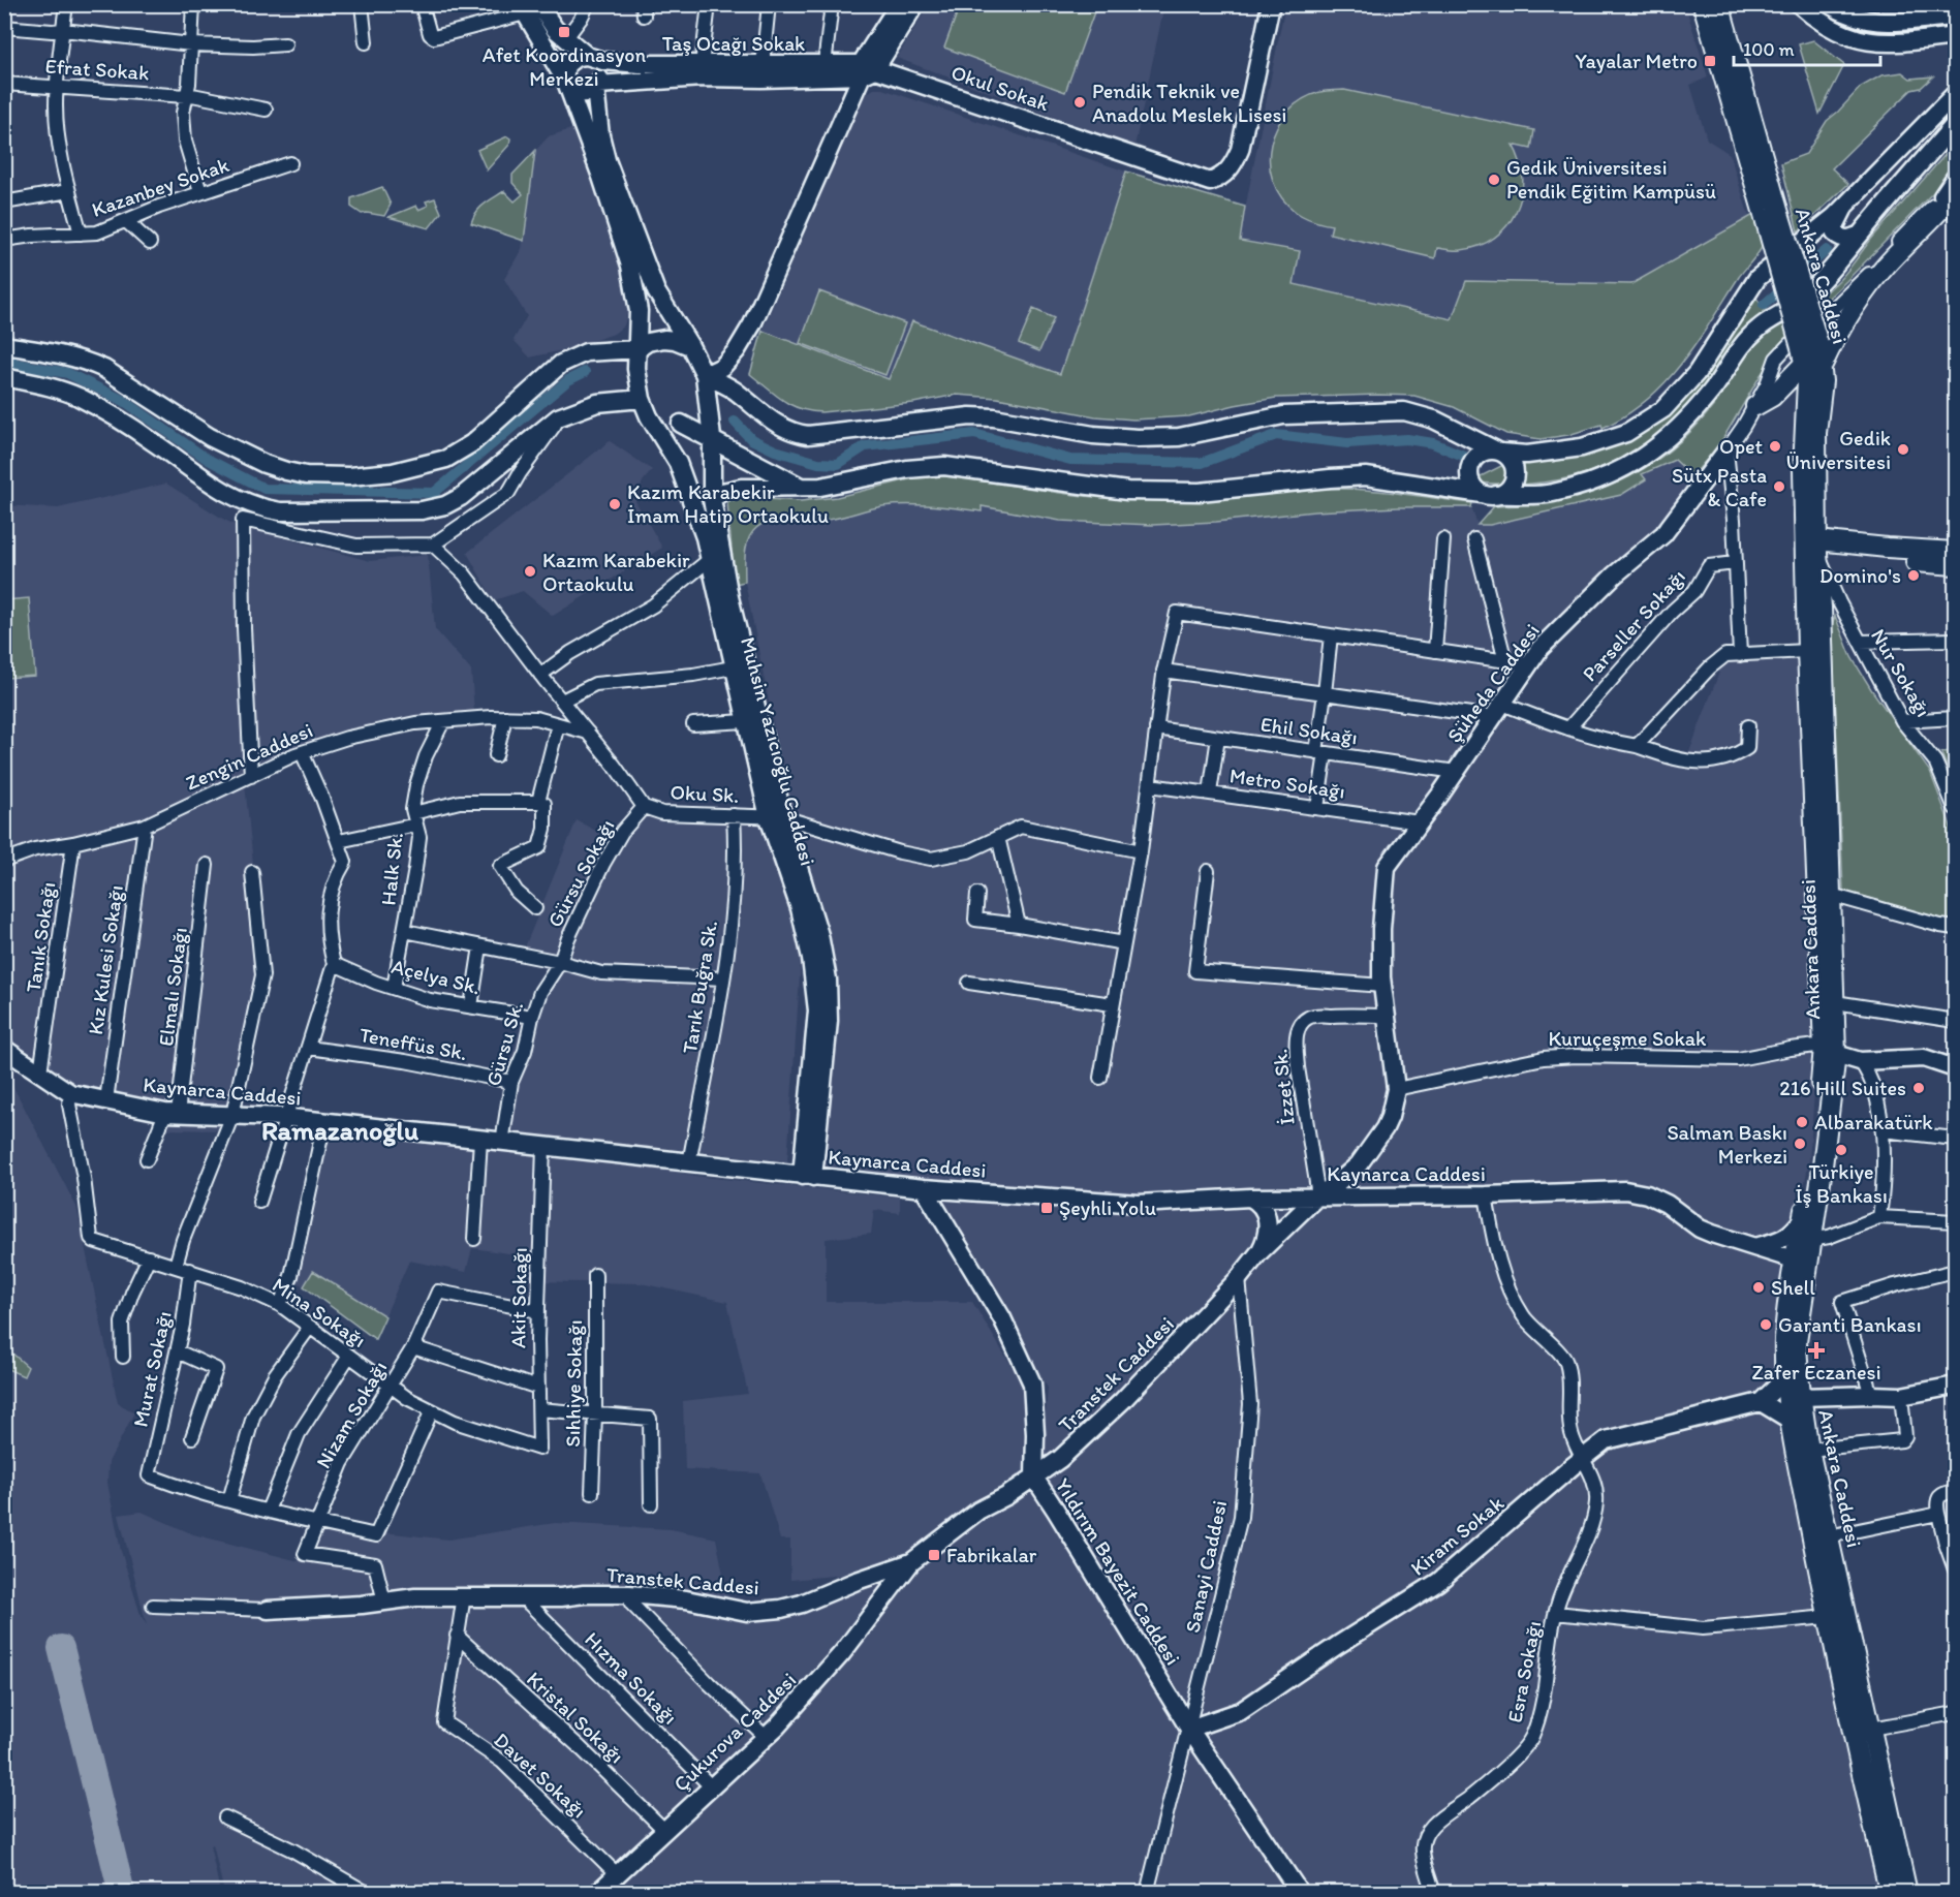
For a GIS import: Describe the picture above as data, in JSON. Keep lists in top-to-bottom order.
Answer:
{
  "streets": {
    "main road": ["Ankara Caddesi"],
    "street": [
      "Taş Ocağı Sokak",
      "Efrat Sokak",
      "Okul Sokak",
      "Kazanbey Sokak",
      "Parseller Sokağı",
      "Nur Sokağı",
      "Şüheda Caddesi",
      "Ehil Sokağı",
      "Muhsin Yazıcıoğlu Caddesi",
      "Zengin Caddesi",
      "Metro Sokağı",
      "Oku Sk.",
      "Halk Sk.",
      "Gürsu Sokağı",
      "Tanık Sokağı",
      "Kız Kulesi Sokağı",
      "Açelya Sk.",
      "Elmalı Sokağı",
      "Tarık Buğra Sk.",
      "Kuruçeşme Sokak",
      "Teneffüs Sk.",
      "Gürsu Sk.",
      "İzzet Sk.",
      "Kaynarca Caddesi",
      "Akit Sokağı",
      "Mina Sokağı",
      "Murat Sokağı",
      "Transtek Caddesi",
      "Sıhhiye Sokağı",
      "Nizam Sokağı",
      "Kiram Sokak",
      "Sanayi Caddesi",
      "Yıldırım Bayezit Caddesi",
      "Esra Sokağı",
      "Hızma Sokağı",
      "Kristal Sokağı",
      "Çukurova Caddesi",
      "Davet Sokağı"
    ]
  },
  "crossings": [
    ["Taş Ocağı Sokak", "Okul Sokak"],
    ["Taş Ocağı Sokak", "Muhsin Yazıcıoğlu Caddesi"],
    ["Ankara Caddesi", "Nur Sokağı"],
    ["Ankara Caddesi", "Kuruçeşme Sokak"],
    ["Ankara Caddesi", "Kaynarca Caddesi"],
    ["Şüheda Caddesi", "Ehil Sokağı"],
    ["Şüheda Caddesi", "Metro Sokağı"],
    ["Şüheda Caddesi", "Kuruçeşme Sokak"],
    ["Şüheda Caddesi", "İzzet Sk."],
    ["Şüheda Caddesi", "Kaynarca Caddesi"],
    ["Şüheda Caddesi", "Transtek Caddesi"],
    ["Muhsin Yazıcıoğlu Caddesi", "Oku Sk."],
    ["Muhsin Yazıcıoğlu Caddesi", "Kaynarca Caddesi"],
    ["Zengin Caddesi", "Oku Sk."],
    ["Zengin Caddesi", "Halk Sk."],
    ["Zengin Caddesi", "Tanık Sokağı"],
    ["Zengin Caddesi", "Kız Kulesi Sokağı"],
    ["Oku Sk.", "Gürsu Sokağı"],
    ["Oku Sk.", "Tarık Buğra Sk."],
    ["Halk Sk.", "Açelya Sk."],
    ["Gürsu Sokağı", "Gürsu Sk."],
    ["Tanık Sokağı", "Kaynarca Caddesi"],
    ["Kız Kulesi Sokağı", "Kaynarca Caddesi"],
    ["Açelya Sk.", "Gürsu Sk."],
    ["Elmalı Sokağı", "Kaynarca Caddesi"],
    ["Tarık Buğra Sk.", "Kaynarca Caddesi"],
    ["Teneffüs Sk.", "Gürsu Sk."],
    ["Gürsu Sk.", "Kaynarca Caddesi"],
    ["İzzet Sk.", "Kaynarca Caddesi"],
    ["İzzet Sk.", "Transtek Caddesi"],
    ["Kaynarca Caddesi", "Akit Sokağı"],
    ["Kaynarca Caddesi", "Mina Sokağı"],
    ["Kaynarca Caddesi", "Transtek Caddesi"],
    ["Kaynarca Caddesi", "Yıldırım Bayezit Caddesi"],
    ["Kaynarca Caddesi", "Esra Sokağı"],
    ["Akit Sokağı", "Mina Sokağı"],
    ["Akit Sokağı", "Nizam Sokağı"],
    ["Mina Sokağı", "Murat Sokağı"],
    ["Mina Sokağı", "Nizam Sokağı"],
    ["Transtek Caddesi", "Nizam Sokağı"],
    ["Transtek Caddesi", "Sanayi Caddesi"],
    ["Transtek Caddesi", "Yıldırım Bayezit Caddesi"],
    ["Transtek Caddesi", "Hızma Sokağı"],
    ["Transtek Caddesi", "Çukurova Caddesi"],
    ["Transtek Caddesi", "Davet Sokağı"],
    ["Kiram Sokak", "Sanayi Caddesi"],
    ["Kiram Sokak", "Yıldırım Bayezit Caddesi"],
    ["Kiram Sokak", "Esra Sokağı"],
    ["Sanayi Caddesi", "Yıldırım Bayezit Caddesi"],
    ["Hızma Sokağı", "Çukurova Caddesi"],
    ["Kristal Sokağı", "Çukurova Caddesi"],
    ["Kristal Sokağı", "Davet Sokağı"],
    ["Çukurova Caddesi", "Davet Sokağı"]
  ],
  "districts": ["Ramazanoğlu"],
  "places": {
    "transit": [
      "Afet Koordinasyon Merkezi",
      "Yayalar Metro",
      "Şeyhli Yolu",
      "Fabrikalar"
    ],
    "other": [
      "Pendik Teknik ve Anadolu Meslek Lisesi",
      "Gedik Üniversitesi Pendik Eğitim Kampüsü",
      "Opet",
      "Gedik Üniversitesi",
      "Sütx Pasta & Cafe",
      "Kazım Karabekir İmam Hatip Ortaokulu",
      "Kazım Karabekir Ortaokulu",
      "Domino's",
      "216 Hill Suites",
      "Albarakatürk",
      "Salman Baskı Merkezi",
      "Türkiye İş Bankası",
      "Shell",
      "Garanti Bankası"
    ],
    "health": ["Zafer Eczanesi"]
  },
  "scale_bar": "100 m"
}
